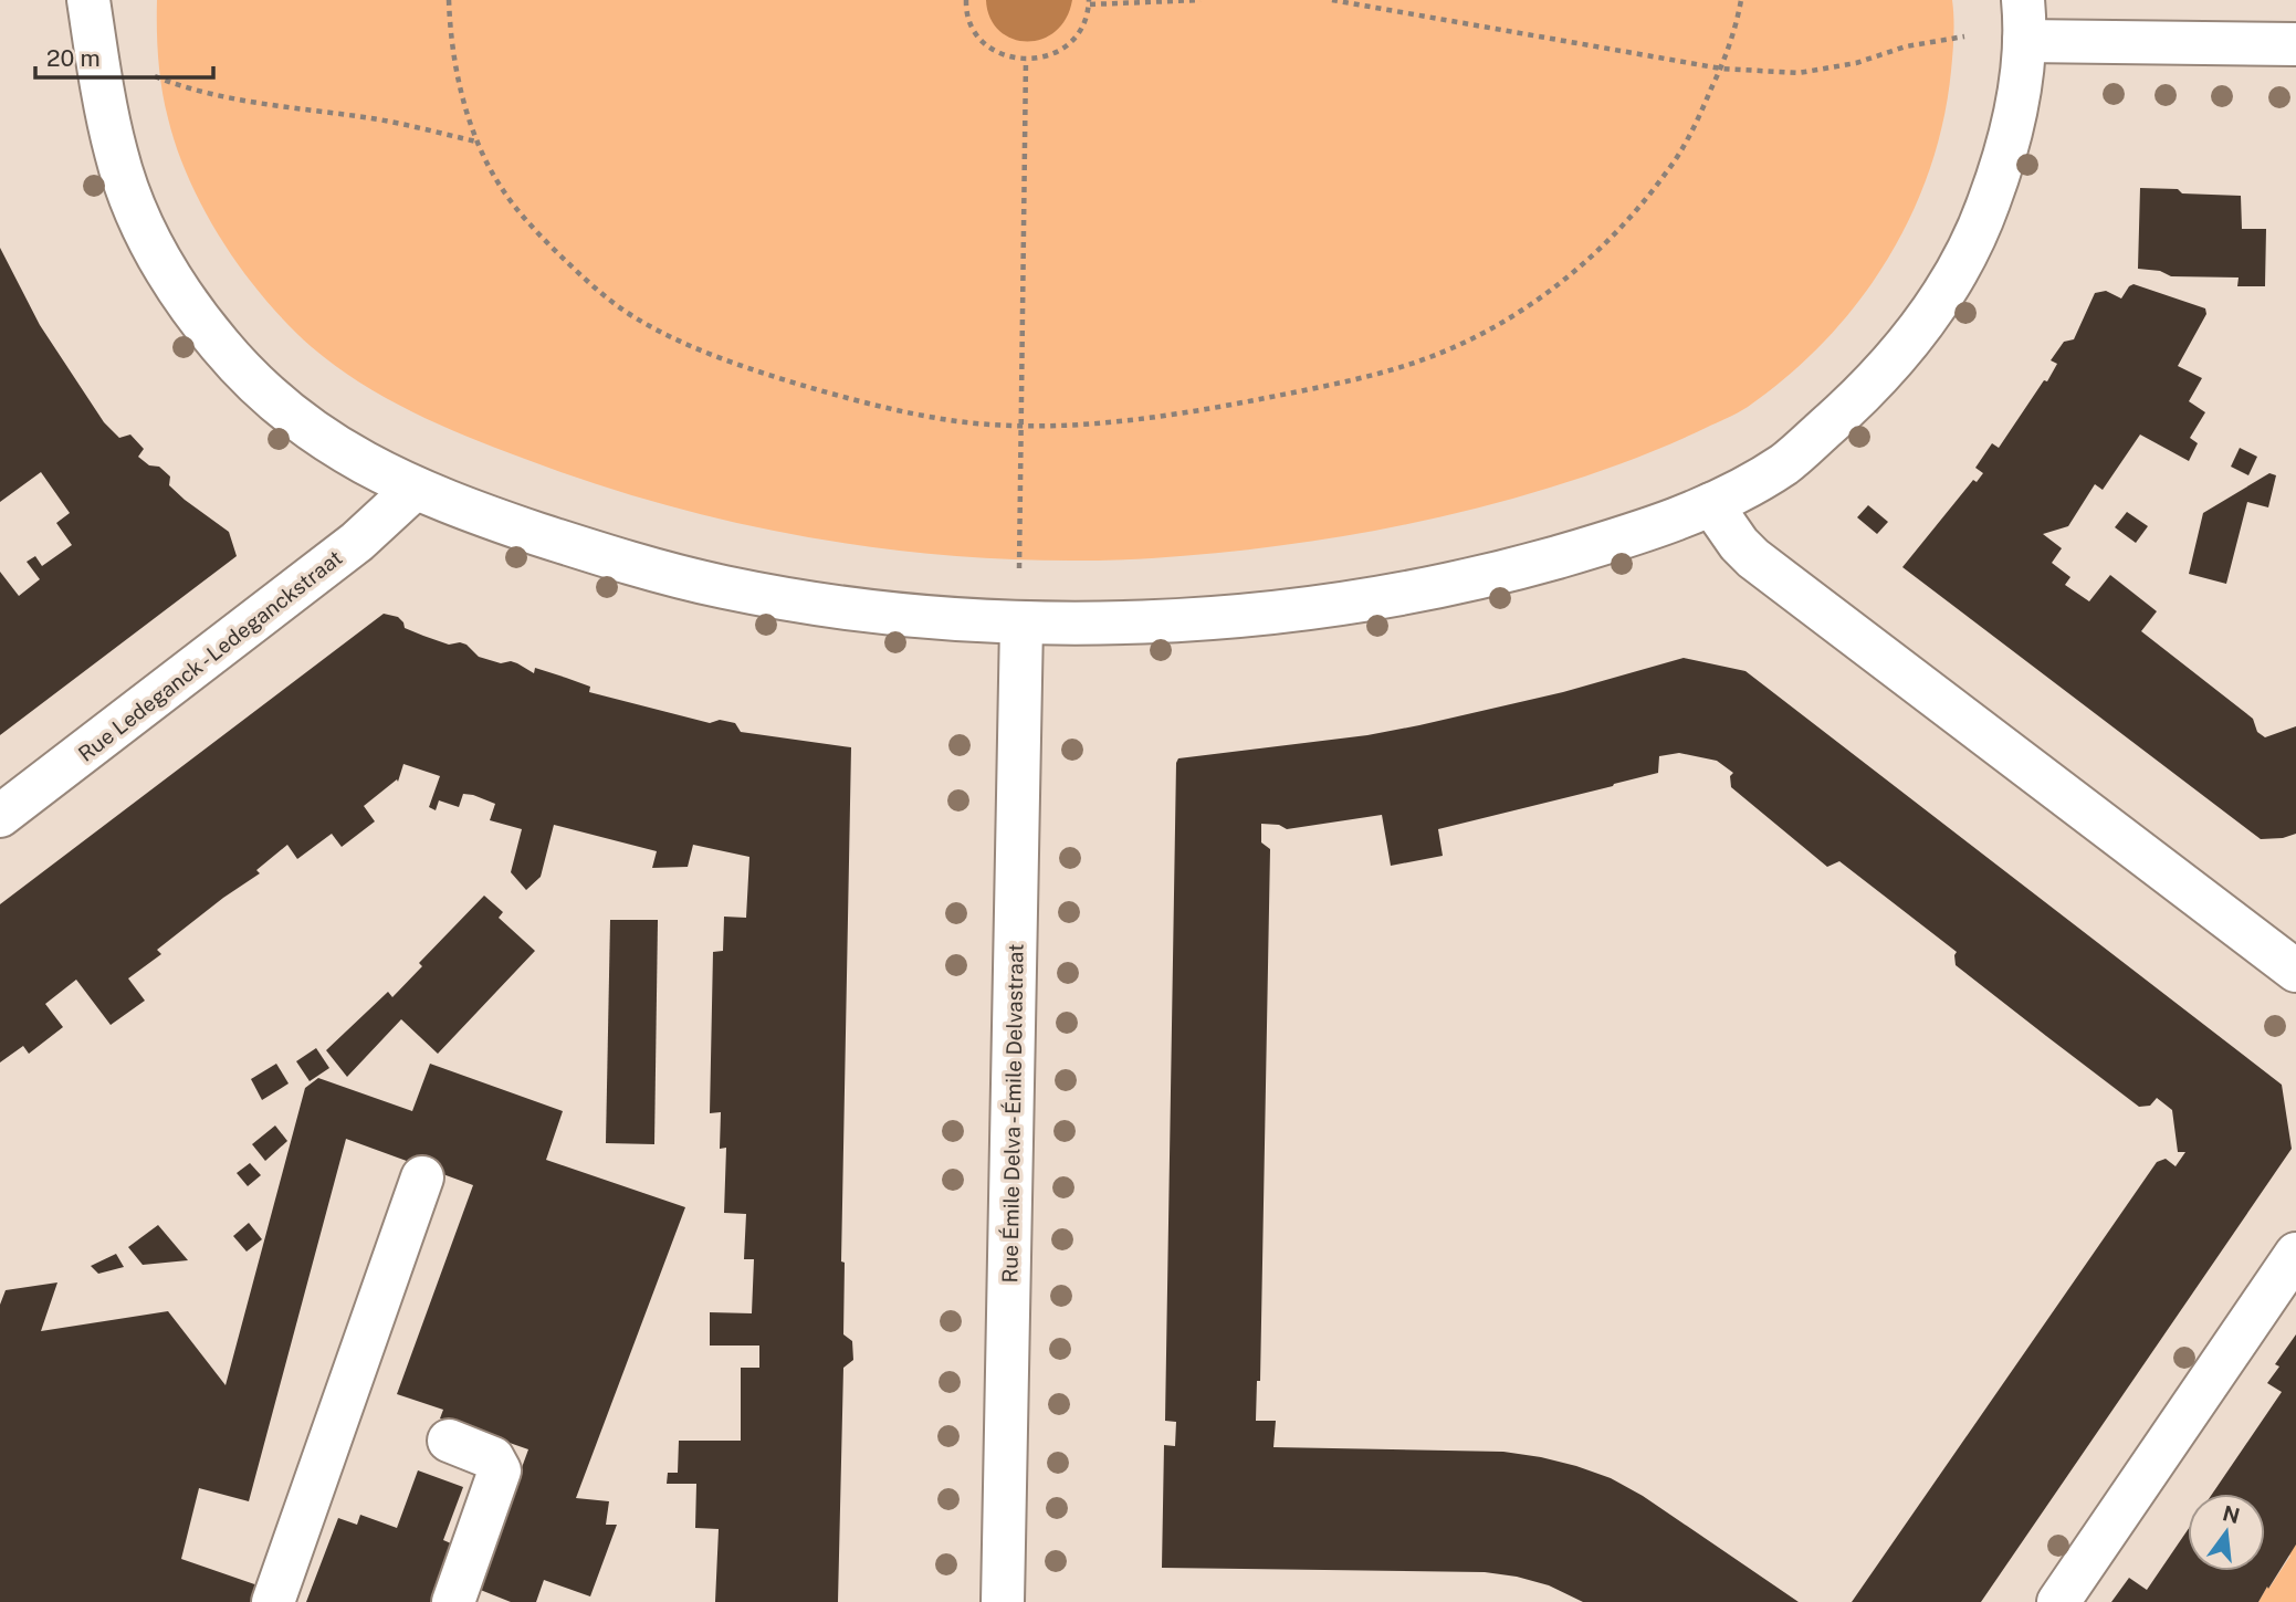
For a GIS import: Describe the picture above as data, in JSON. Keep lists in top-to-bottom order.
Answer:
{
  "streets": {
    "street": ["Rue Ledeganck - Ledeganckstraat", "Rue Émile Delva - Émile Delvastraat"]
  },
  "scale_bar": "20 m",
  "north": "top"
}
